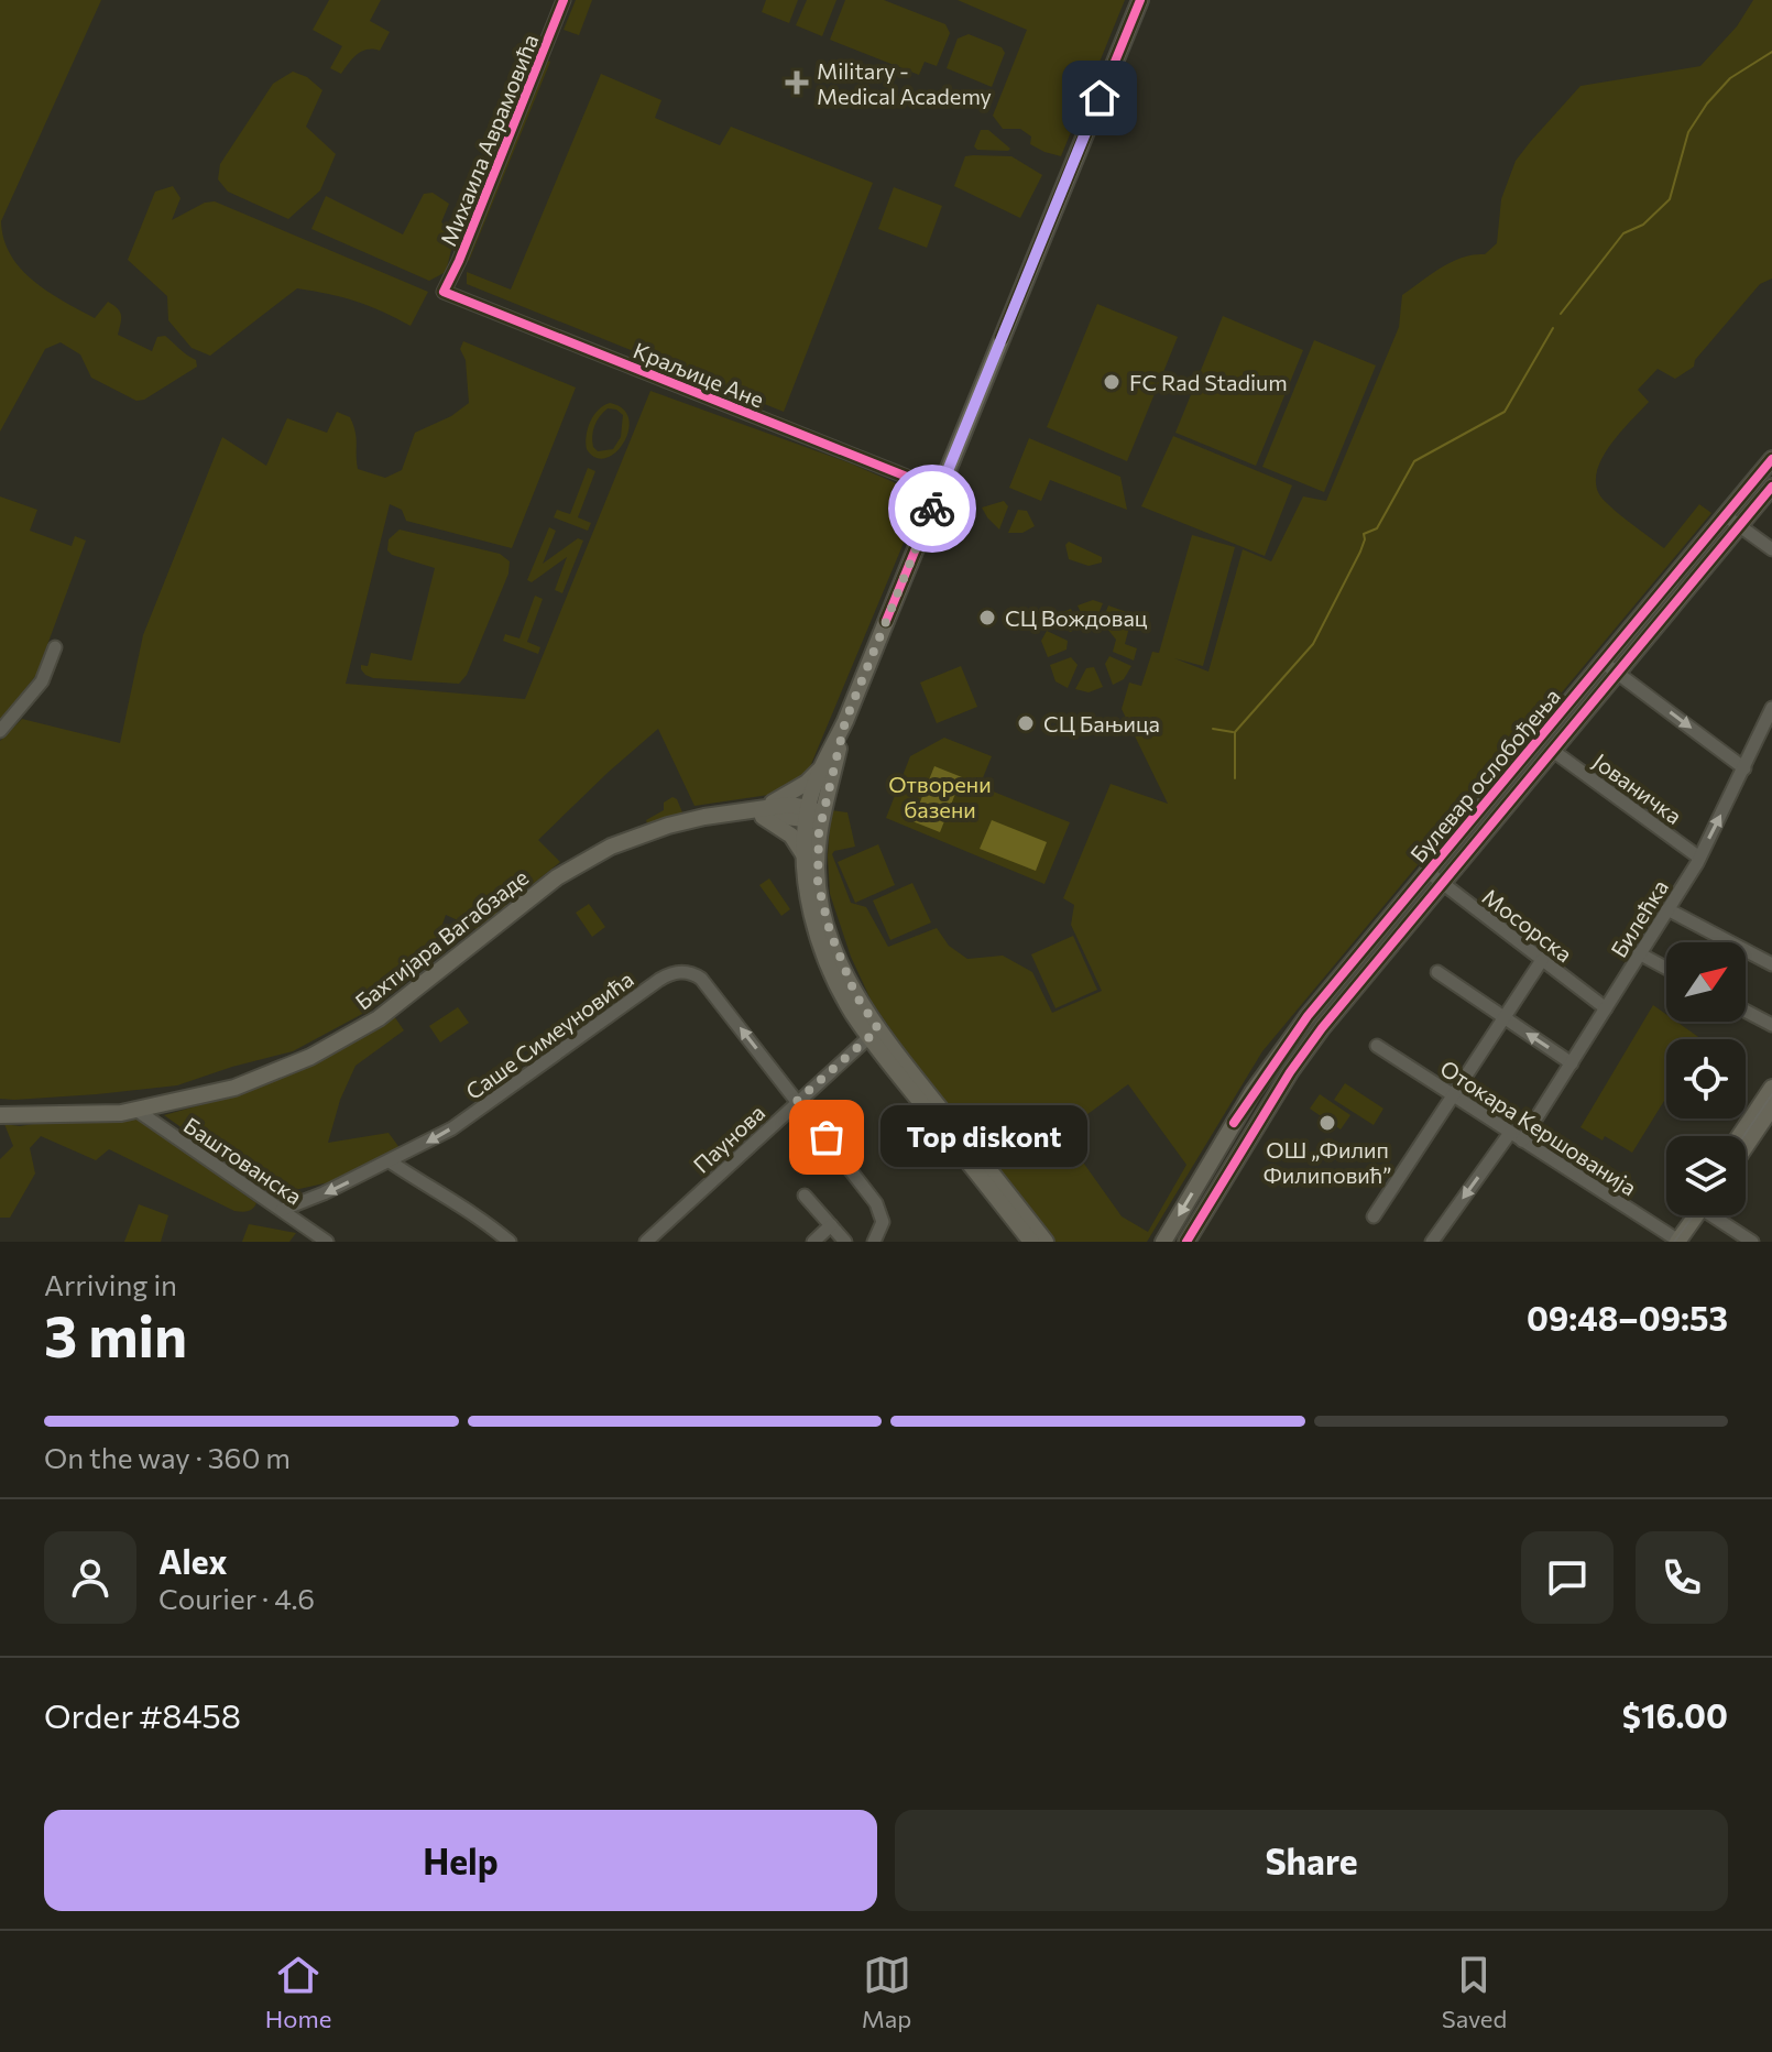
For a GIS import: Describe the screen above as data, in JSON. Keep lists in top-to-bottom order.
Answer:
{
  "streets": {
    "main road": ["Булевар ослобођења", "Бахтијара Вагабзаде"],
    "street": [
      "Михаила Аврамовића",
      "Краљице Ане",
      "Јованичка",
      "Билећка",
      "Мосорска",
      "Саше Симеуновића",
      "Отокара Кершованија",
      "Паунова",
      "Баштованска"
    ]
  },
  "crossings": [
    ["Михаила Аврамовића", "Краљице Ане"],
    ["Булевар ослобођења", "Јованичка"],
    ["Булевар ослобођења", "Мосорска"],
    ["Јованичка", "Билећка"],
    ["Билећка", "Мосорска"],
    ["Билећка", "Отокара Кершованија"],
    ["Бахтијара Вагабзаде", "Баштованска"],
    ["Саше Симеуновића", "Паунова"],
    ["Саше Симеуновића", "Баштованска"]
  ],
  "one_way": ["Саше Симеуновића"],
  "parks": ["Отворени базени"],
  "places": {
    "health": ["Military - Medical Academy"],
    "other": [
      "FC Rad Stadium",
      "СЦ Вождовац",
      "СЦ Бањица",
      "ОШ „Филип Филиповић”",
      "Top diskont"
    ]
  },
  "north": "top right",
  "page": {
    "bubble": "Top diskont",
    "heading": ["3 min", "Arriving in", "09:48–09:53"],
    "panel": [
      "Alex",
      "Courier · 4.6",
      "Order #8458",
      "$16.00"
    ],
    "bar": "On the way · 360 m",
    "buttons": ["Help", "Share"],
    "tabs": ["Home", "Map", "Saved"]
  }
}
